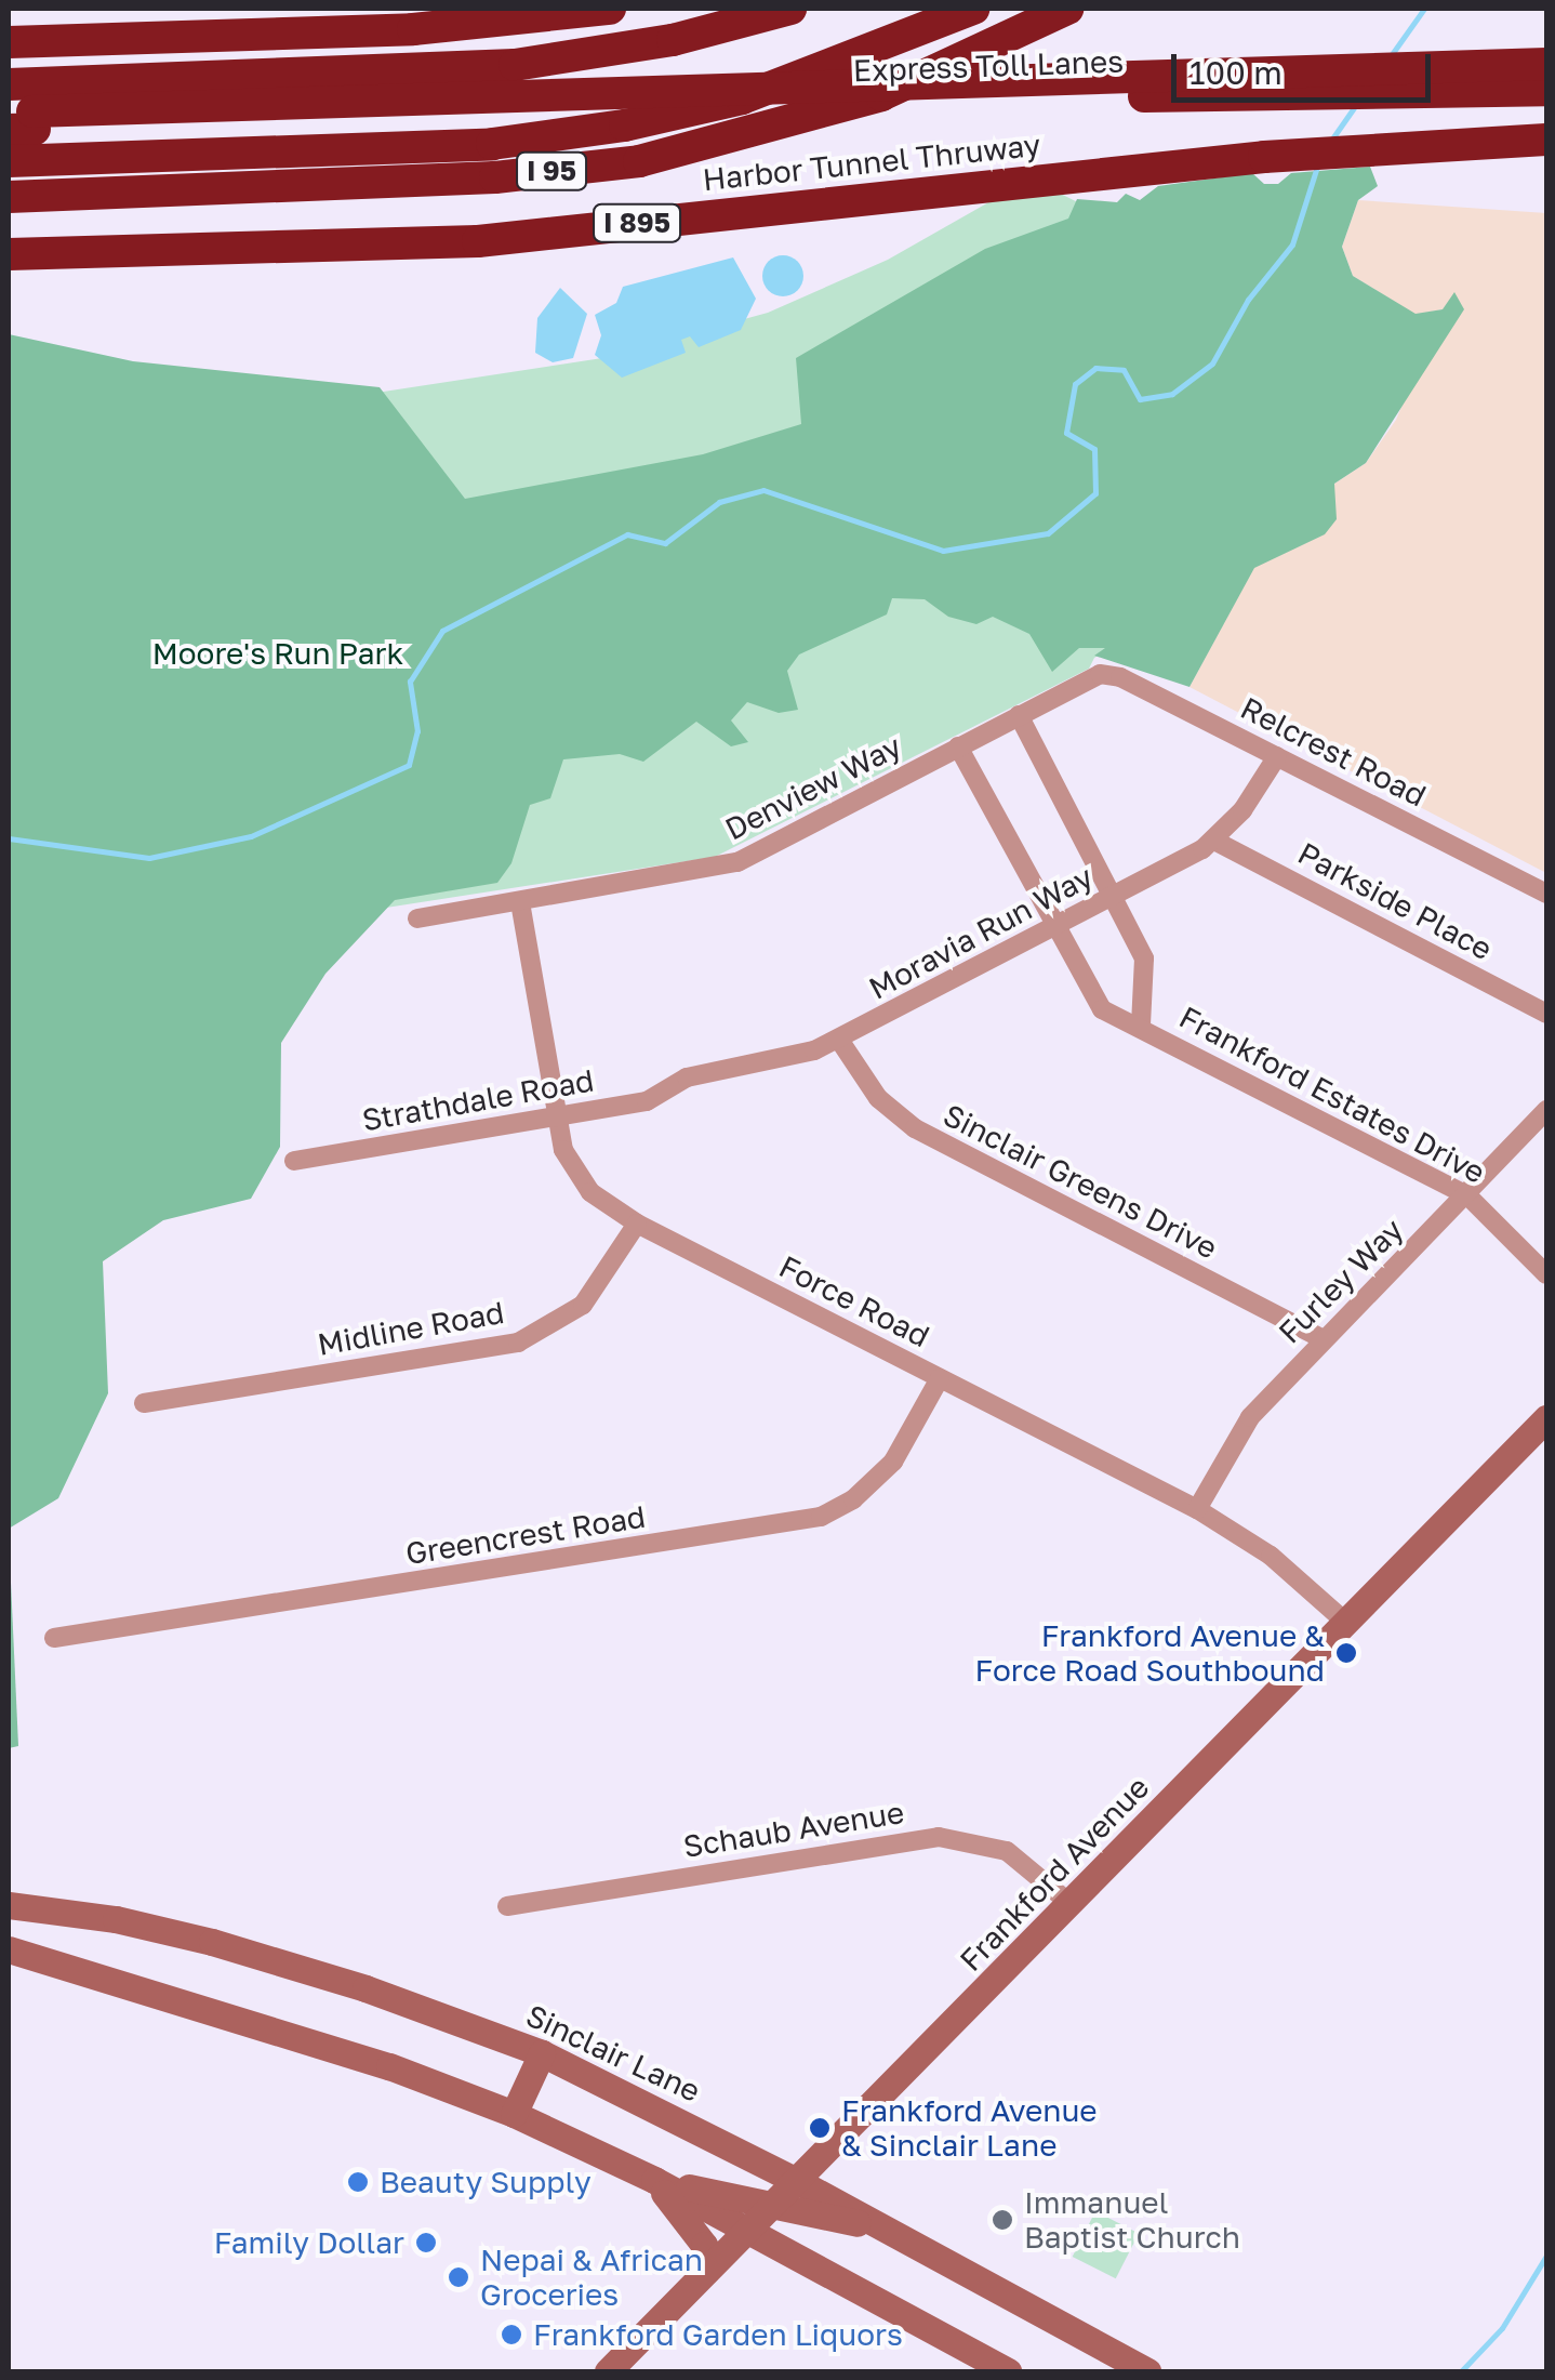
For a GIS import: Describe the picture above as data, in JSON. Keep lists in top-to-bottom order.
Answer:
{
  "streets": {
    "highway": [
      "Express Toll Lanes",
      "Harbor Tunnel Thruway",
      "I 95",
      "I 895"
    ],
    "street": [
      "Relcrest Road",
      "Denview Way",
      "Parkside Place",
      "Moravia Run Way",
      "Frankford Estates Drive",
      "Strathdale Road",
      "Sinclair Greens Drive",
      "Furley Way",
      "Force Road",
      "Midline Road",
      "Greencrest Road",
      "Schaub Avenue",
      "Frankford Avenue",
      "Sinclair Lane"
    ]
  },
  "crossings": [
    ["Relcrest Road", "Denview Way"],
    ["Relcrest Road", "Moravia Run Way"],
    ["Denview Way", "Frankford Estates Drive"],
    ["Denview Way", "Force Road"],
    ["Parkside Place", "Moravia Run Way"],
    ["Moravia Run Way", "Frankford Estates Drive"],
    ["Moravia Run Way", "Strathdale Road"],
    ["Moravia Run Way", "Sinclair Greens Drive"],
    ["Frankford Estates Drive", "Furley Way"],
    ["Strathdale Road", "Force Road"],
    ["Sinclair Greens Drive", "Furley Way"],
    ["Furley Way", "Force Road"],
    ["Force Road", "Midline Road"],
    ["Force Road", "Greencrest Road"],
    ["Force Road", "Frankford Avenue"],
    ["Schaub Avenue", "Frankford Avenue"],
    ["Frankford Avenue", "Sinclair Lane"]
  ],
  "parks": ["Moore's Run Park"],
  "places": [
    "Frankford Avenue & Force Road Southbound",
    "Frankford Avenue & Sinclair Lane",
    "Beauty Supply",
    "Immanuel Baptist Church",
    "Family Dollar",
    "Nepai & African Groceries",
    "Frankford Garden Liquors"
  ],
  "scale_bar": "100 m"
}
